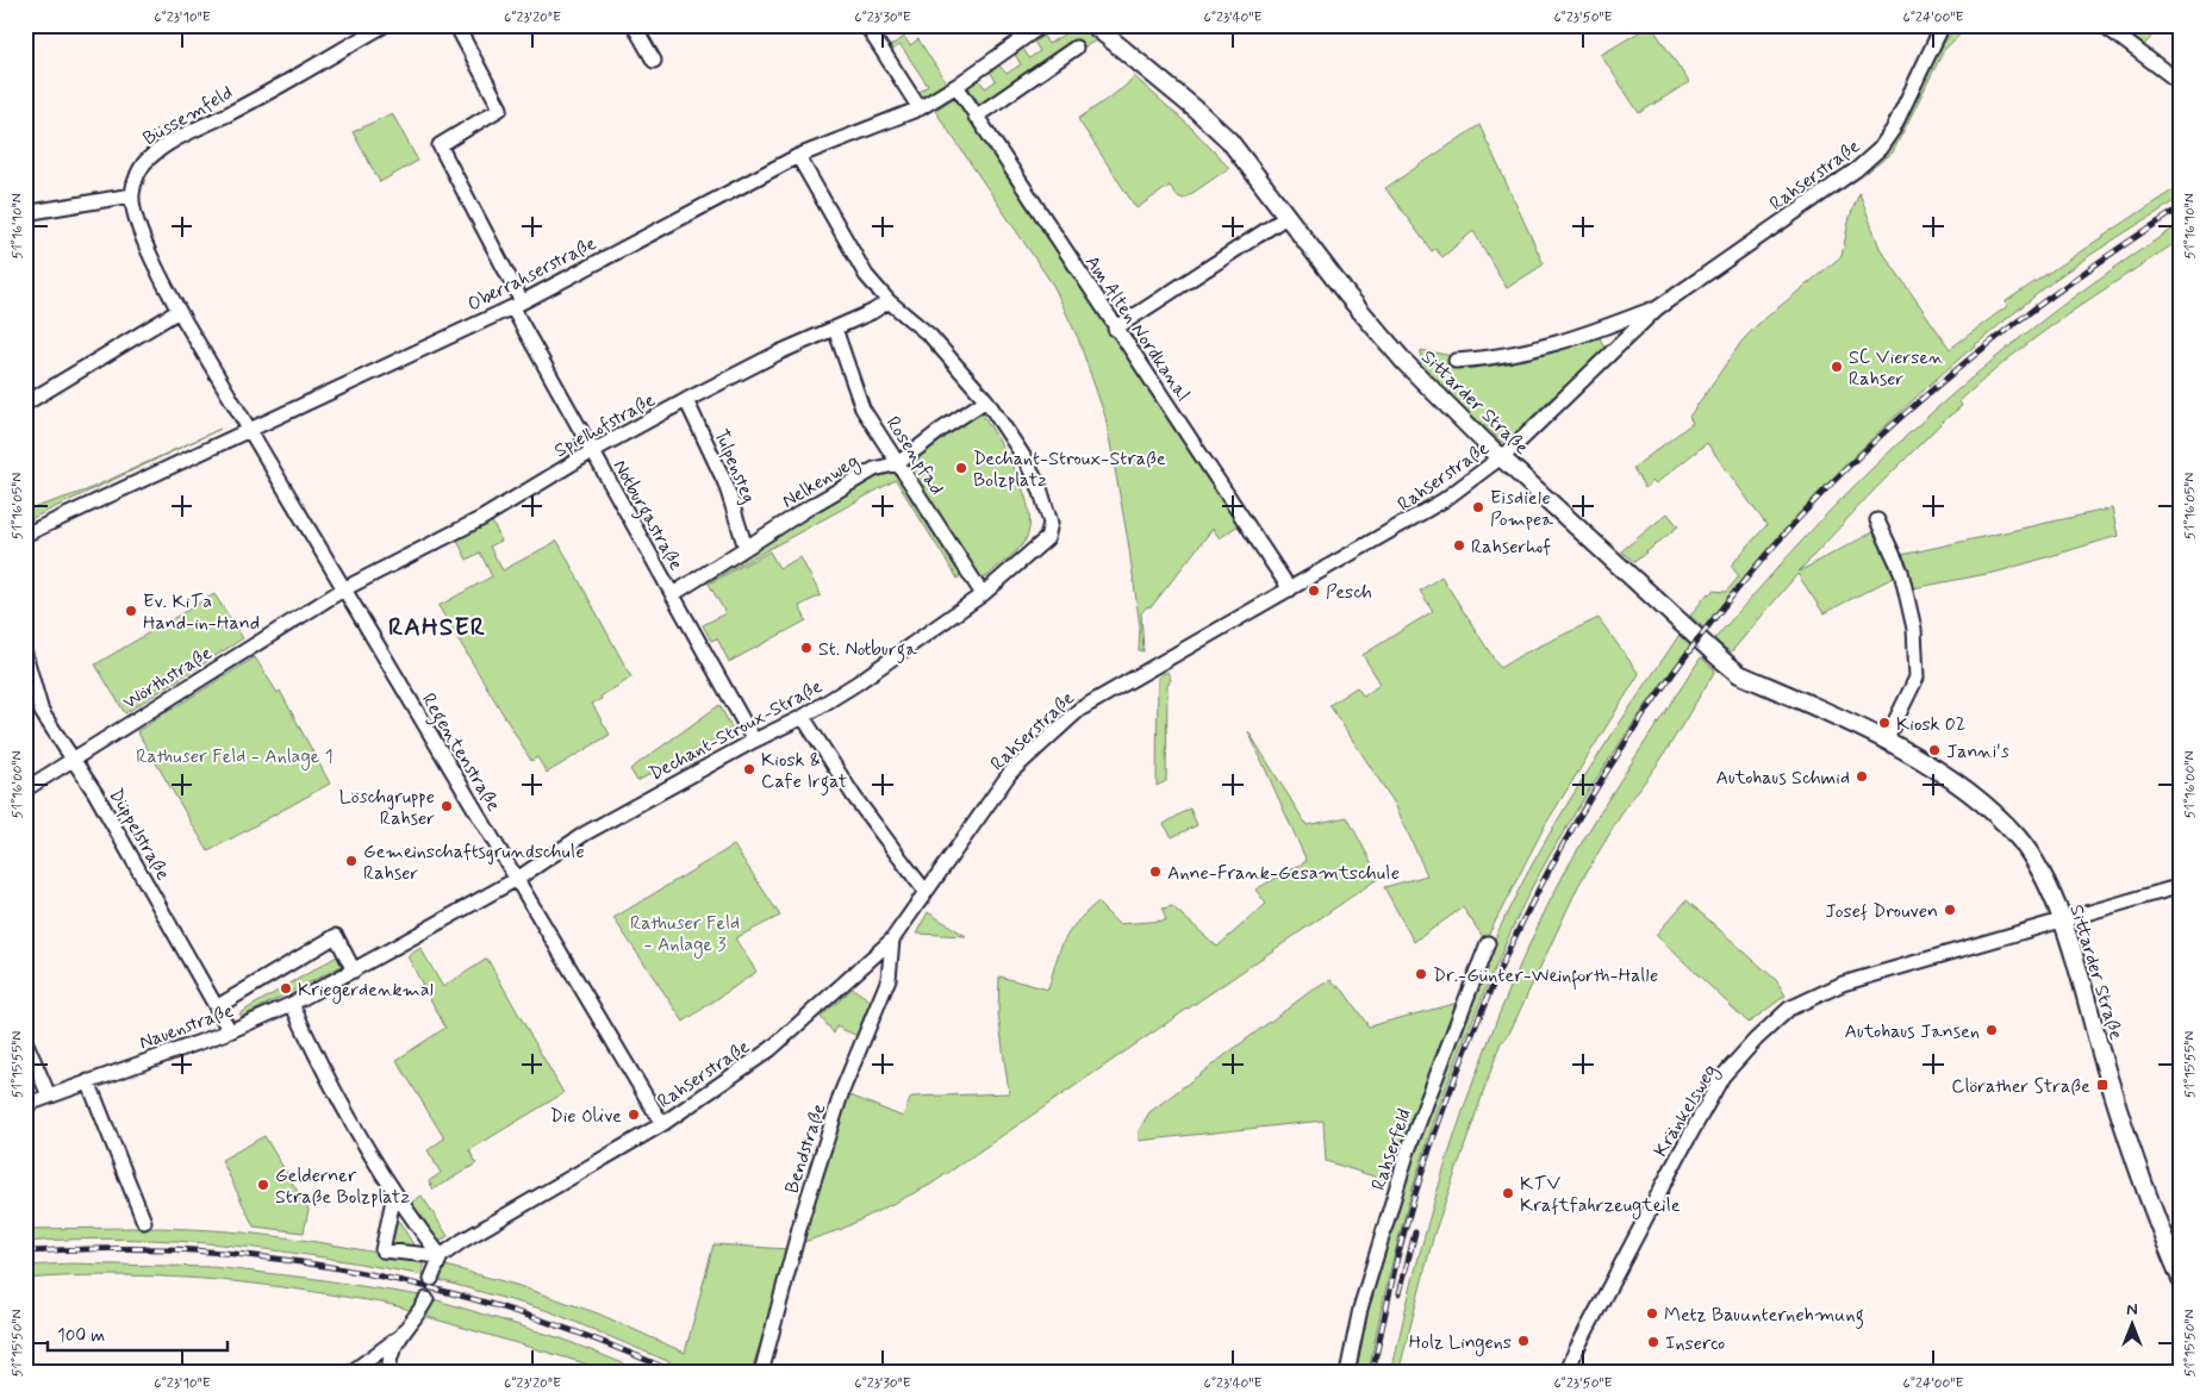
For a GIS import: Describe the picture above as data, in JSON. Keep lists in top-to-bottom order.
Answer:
{
  "streets": {
    "street": [
      "Büssemfeld",
      "Rahserstraße",
      "Oberrahserstraße",
      "Am Alten Nordkanal",
      "Sittarder Straße",
      "Spielhofstraße",
      "Rosenpfad",
      "Tulpensteg",
      "Nelkenweg",
      "Notburgastraße",
      "Wörthstraße",
      "Dechant-Stroux-Straße",
      "Regentenstraße",
      "Düppelstraße",
      "Nauenstraße",
      "Kränkelsweg",
      "Bendstraße",
      "Rahserfeld"
    ]
  },
  "crossings": [
    ["Rahserstraße", "Am Alten Nordkanal"],
    ["Rahserstraße", "Sittarder Straße"],
    ["Rahserstraße", "Regentenstraße"],
    ["Rahserstraße", "Bendstraße"],
    ["Oberrahserstraße", "Am Alten Nordkanal"],
    ["Oberrahserstraße", "Notburgastraße"],
    ["Oberrahserstraße", "Dechant-Stroux-Straße"],
    ["Oberrahserstraße", "Regentenstraße"],
    ["Sittarder Straße", "Kränkelsweg"],
    ["Spielhofstraße", "Rosenpfad"],
    ["Spielhofstraße", "Tulpensteg"],
    ["Spielhofstraße", "Notburgastraße"],
    ["Spielhofstraße", "Wörthstraße"],
    ["Spielhofstraße", "Dechant-Stroux-Straße"],
    ["Spielhofstraße", "Regentenstraße"],
    ["Rosenpfad", "Nelkenweg"],
    ["Rosenpfad", "Dechant-Stroux-Straße"],
    ["Tulpensteg", "Nelkenweg"],
    ["Nelkenweg", "Notburgastraße"],
    ["Nelkenweg", "Dechant-Stroux-Straße"],
    ["Notburgastraße", "Dechant-Stroux-Straße"],
    ["Wörthstraße", "Regentenstraße"],
    ["Wörthstraße", "Düppelstraße"],
    ["Dechant-Stroux-Straße", "Regentenstraße"],
    ["Dechant-Stroux-Straße", "Nauenstraße"],
    ["Regentenstraße", "Nauenstraße"],
    ["Düppelstraße", "Nauenstraße"]
  ],
  "districts": ["RAHSER"],
  "parks": ["Rathuser Feld - Anlage 1", "Rathuser Feld - Anlage 3"],
  "places": {
    "other": [
      "SC Viersen Rahser",
      "Dechant-Stroux-Straße Bolzplatz",
      "Eisdiele Pompea",
      "Rahserhof",
      "Pesch",
      "Ev. KiTa Hand-in-Hand",
      "St. Notburga",
      "Kiosk 02",
      "Janni's",
      "Kiosk & Cafe Irgat",
      "Autohaus Schmid",
      "Löschgruppe Rahser",
      "Gemeinschaftsgrundschule Rahser",
      "Anne-Frank-Gesamtschule",
      "Josef Drouven",
      "Dr.-Günter-Weinforth-Halle",
      "Kriegerdenkmal",
      "Autohaus Jansen",
      "Die Olive",
      "Gelderner Straße Bolzplatz",
      "KTV Kraftfahrzeugteile",
      "Metz Bauunternehmung",
      "Holz Lingens",
      "Inserco"
    ],
    "transit": ["Clörather Straße"]
  },
  "scale_bar": "100 m",
  "north": "top",
  "coordinates": [
    "6°23'10\"E",
    "6°23'20\"E",
    "6°23'30\"E",
    "6°23'40\"E",
    "6°23'50\"E",
    "6°24'00\"E",
    "51°16'10\"N",
    "51°16'05\"N",
    "51°16'00\"N",
    "51°15'55\"N",
    "51°15'50\"N"
  ]
}
